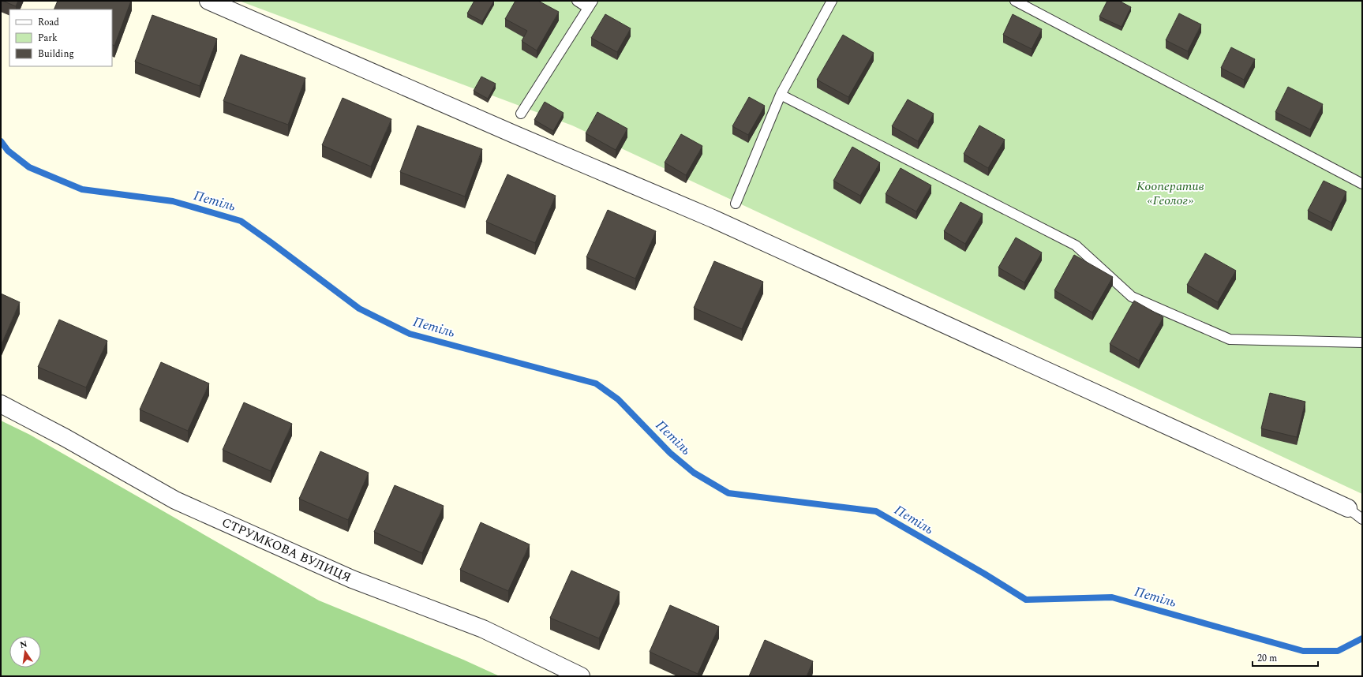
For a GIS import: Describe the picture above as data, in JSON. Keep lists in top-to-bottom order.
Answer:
{
  "streets": {
    "street": ["СТРУМКОВА ВУЛИЦЯ"]
  },
  "water": ["Петіль"],
  "parks": ["Кооператив «Геолог»"],
  "legend": ["Road", "Park", "Building"],
  "scale_bar": "20 m",
  "north": "top"
}
